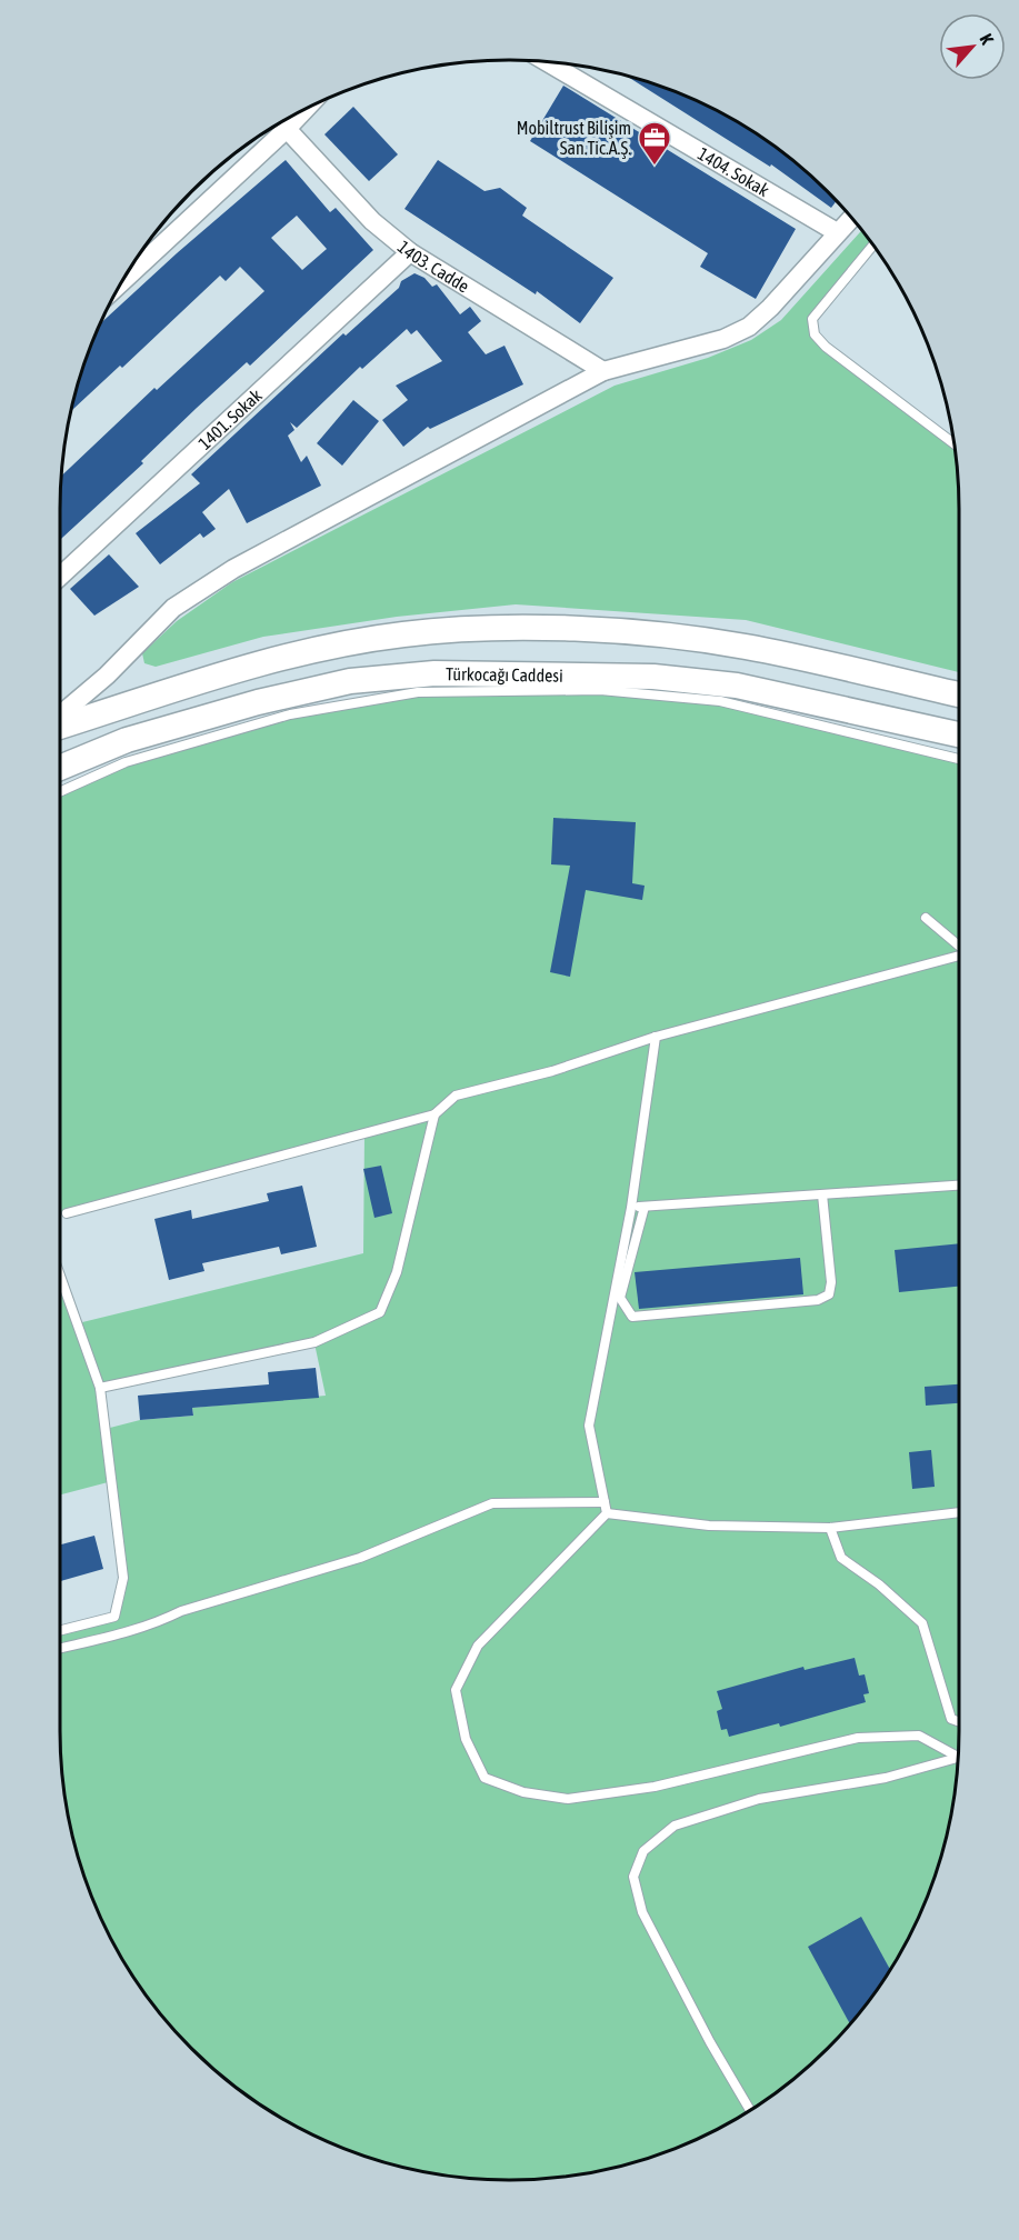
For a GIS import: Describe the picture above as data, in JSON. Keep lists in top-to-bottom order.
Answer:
{
  "streets": {
    "main road": ["Türkocağı Caddesi"],
    "street": ["1404. Sokak", "1403. Cadde", "1401. Sokak"]
  },
  "crossings": [
    ["1403. Cadde", "1401. Sokak"]
  ],
  "places": {
    "office": ["Mobiltrust Bilişim San.Tic.A.Ş."]
  },
  "north": "top right"
}
